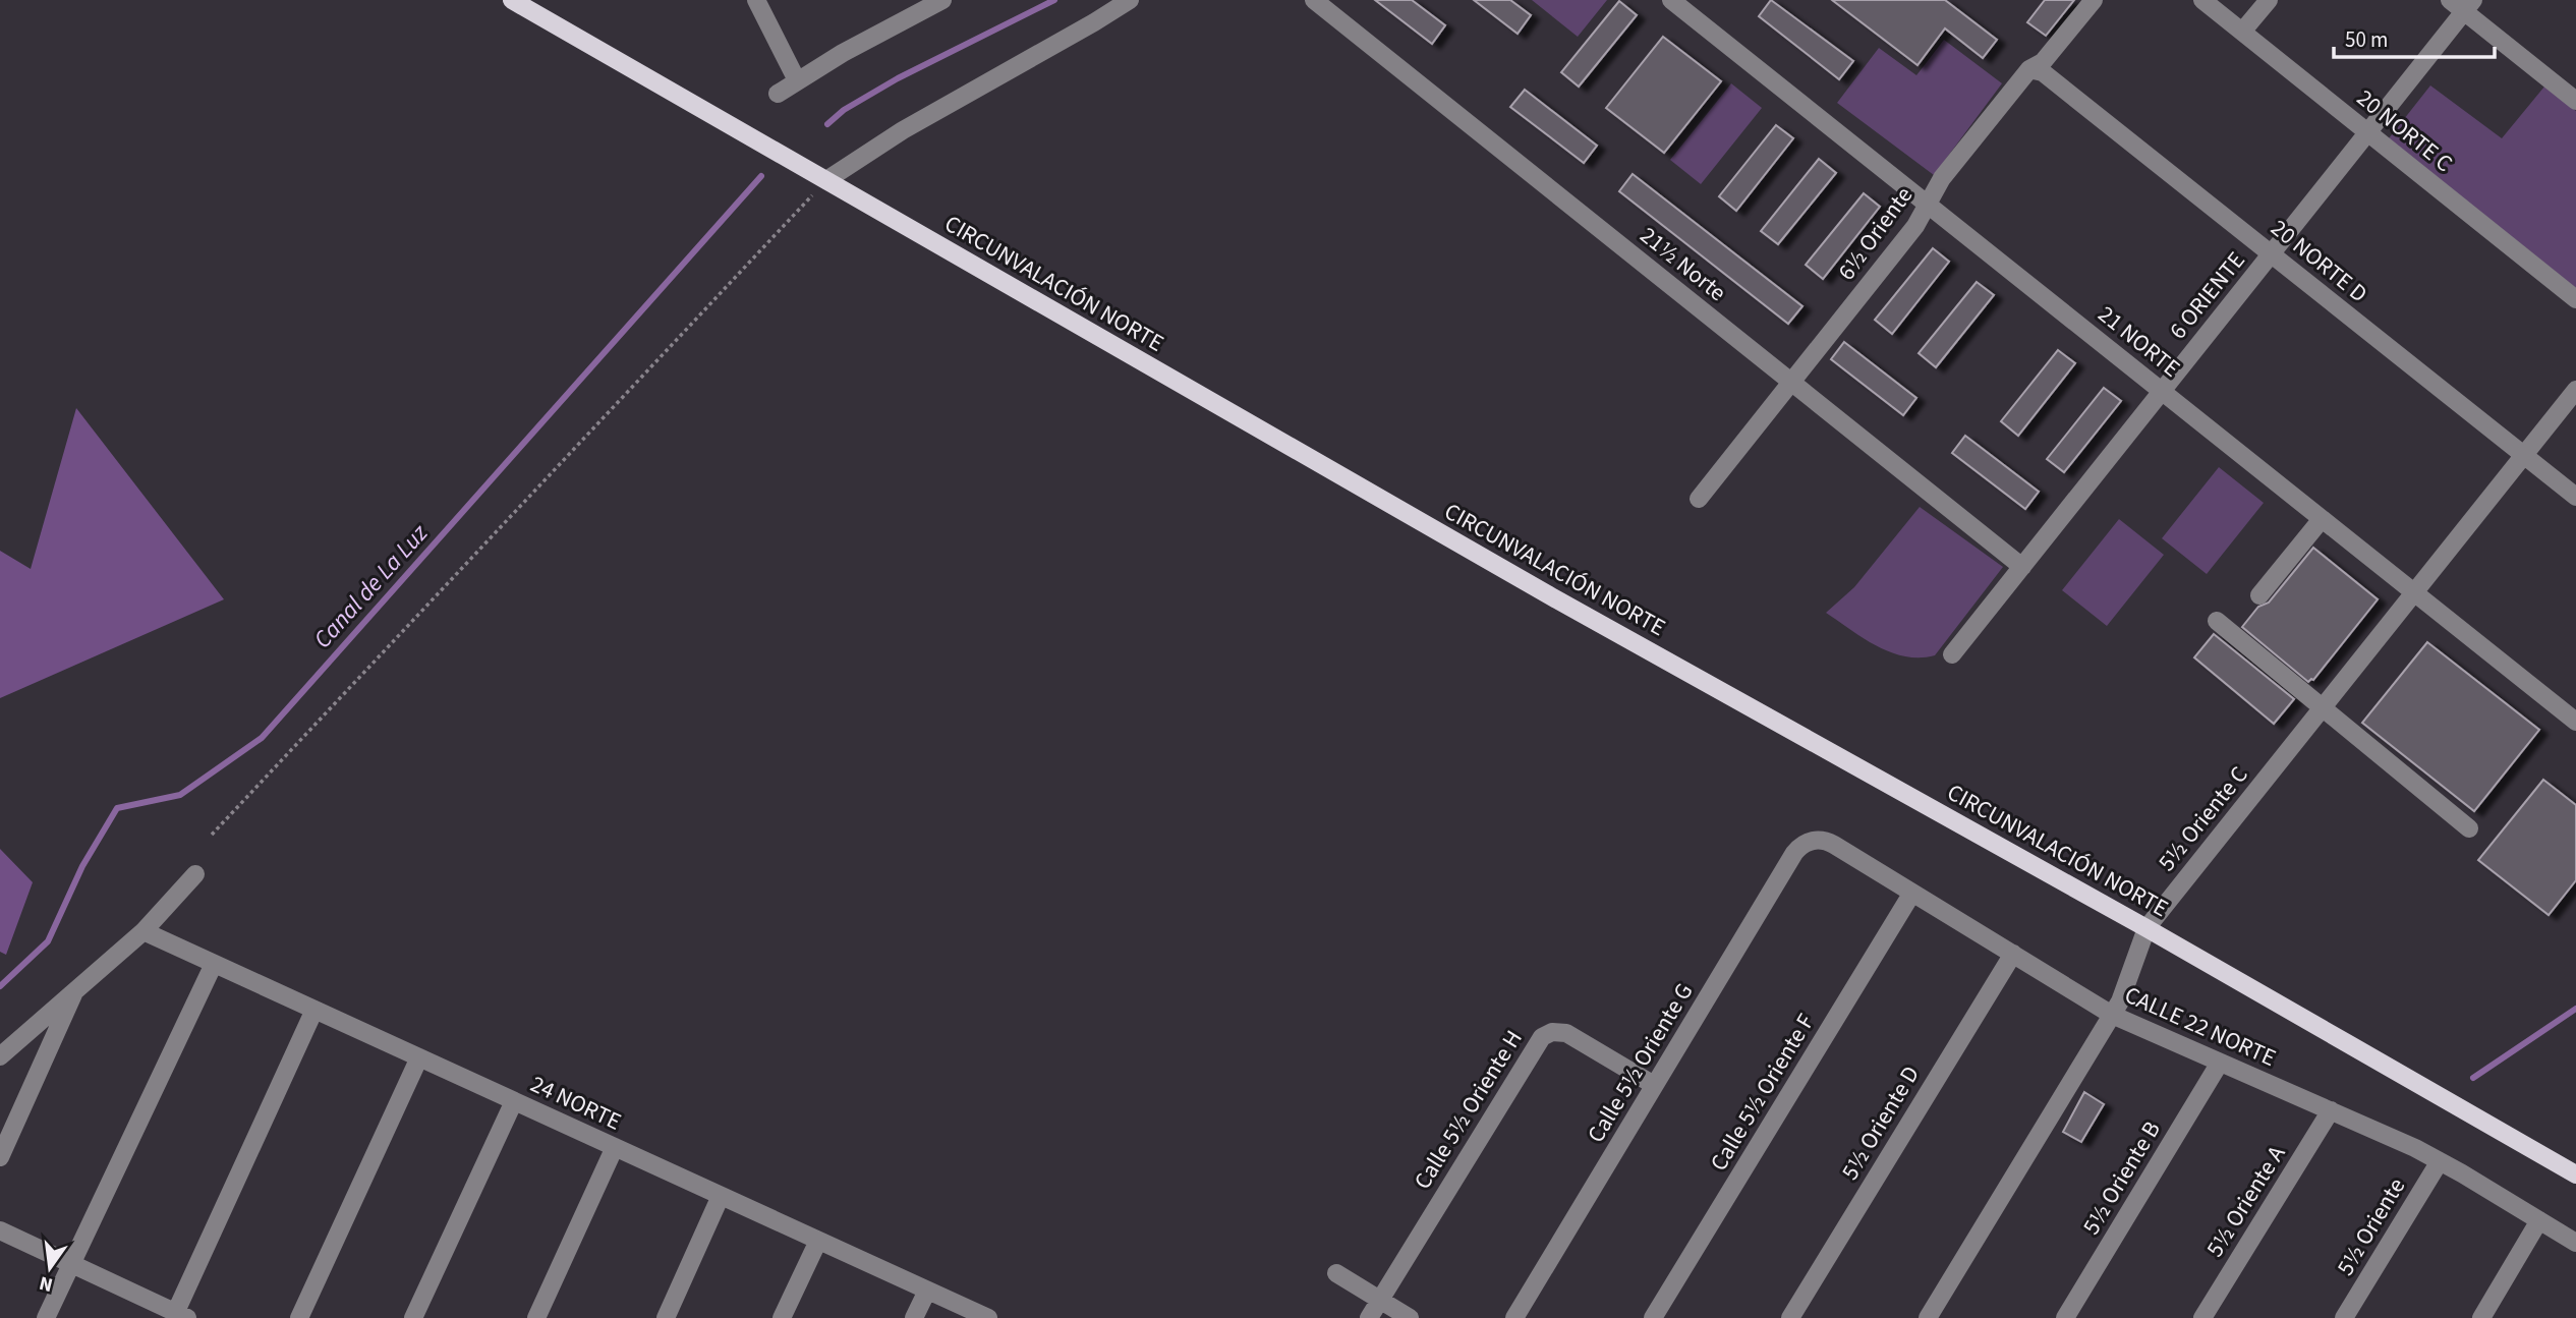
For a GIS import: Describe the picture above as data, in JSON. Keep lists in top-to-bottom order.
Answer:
{
  "streets": {
    "main road": ["CIRCUNVALACIÓN NORTE"],
    "street": [
      "20 NORTE C",
      "6½ Oriente",
      "20 NORTE D",
      "21½ Norte",
      "6 ORIENTE",
      "21 NORTE",
      "5½ Oriente C",
      "CALLE 22 NORTE",
      "Calle 5½ Oriente G",
      "Calle 5½ Oriente F",
      "24 NORTE",
      "Calle 5½ Oriente H",
      "5½ Oriente D",
      "5½ Oriente B",
      "5½ Oriente A",
      "5½ Oriente"
    ]
  },
  "crossings": [
    ["20 NORTE C", "6 ORIENTE"],
    ["6½ Oriente", "20 NORTE D"],
    ["6½ Oriente", "21½ Norte"],
    ["6½ Oriente", "21 NORTE"],
    ["20 NORTE D", "6 ORIENTE"],
    ["20 NORTE D", "5½ Oriente C"],
    ["21½ Norte", "6 ORIENTE"],
    ["CIRCUNVALACIÓN NORTE", "5½ Oriente C"],
    ["6 ORIENTE", "21 NORTE"],
    ["21 NORTE", "5½ Oriente C"],
    ["5½ Oriente C", "CALLE 22 NORTE"],
    ["CALLE 22 NORTE", "Calle 5½ Oriente G"],
    ["CALLE 22 NORTE", "Calle 5½ Oriente F"],
    ["CALLE 22 NORTE", "5½ Oriente D"],
    ["CALLE 22 NORTE", "5½ Oriente B"],
    ["CALLE 22 NORTE", "5½ Oriente A"],
    ["CALLE 22 NORTE", "5½ Oriente"],
    ["Calle 5½ Oriente G", "Calle 5½ Oriente H"]
  ],
  "water": ["Canal de La Luz"],
  "scale_bar": "50 m",
  "north": "bottom"
}
